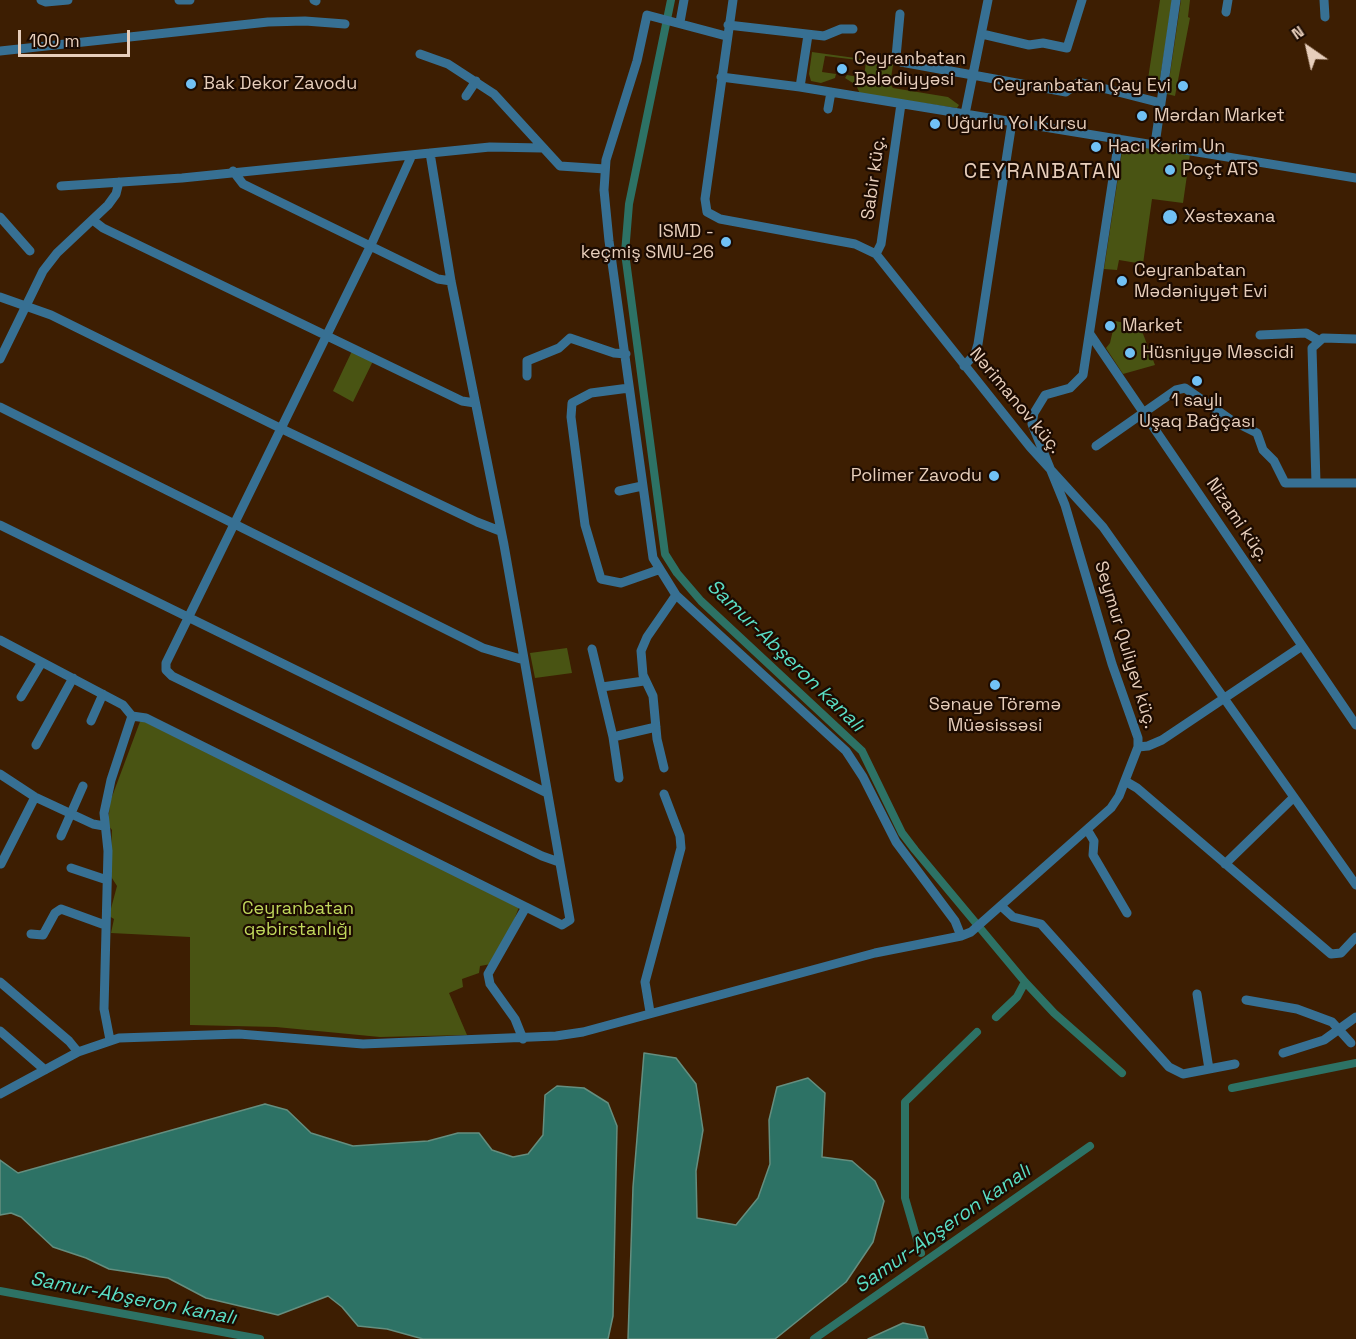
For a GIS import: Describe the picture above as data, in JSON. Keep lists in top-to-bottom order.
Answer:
{
  "streets": {
    "street": [
      "Sabir küç.",
      "Nərimanov küç.",
      "Nizami küç.",
      "Seymur Quliyev küç."
    ]
  },
  "crossings": [
    ["Sabir küç.", "Nərimanov küç."],
    ["Nərimanov küç.", "Seymur Quliyev küç."]
  ],
  "districts": ["CEYRANBATAN"],
  "water": ["Samur-Abşeron kanalı"],
  "parks": ["Ceyranbatan qəbirstanlığı"],
  "places": [
    "Ceyranbatan Bələdiyyəsi",
    "Bak Dekor Zavodu",
    "Ceyranbatan Çay Evi",
    "Mərdan Market",
    "Uğurlu Yol Kursu",
    "Hacı Kərim Un",
    "Poçt ATS",
    "Xəstəxana",
    "ISMD - keçmiş SMU-26",
    "Ceyranbatan Mədəniyyət Evi",
    "Market",
    "Hüsniyyə Məscidi",
    "1 saylı Uşaq Bağçası",
    "Polimer Zavodu",
    "Sənaye Törəmə Müəsissəsi"
  ],
  "scale_bar": "100 m",
  "north": "top left"
}
